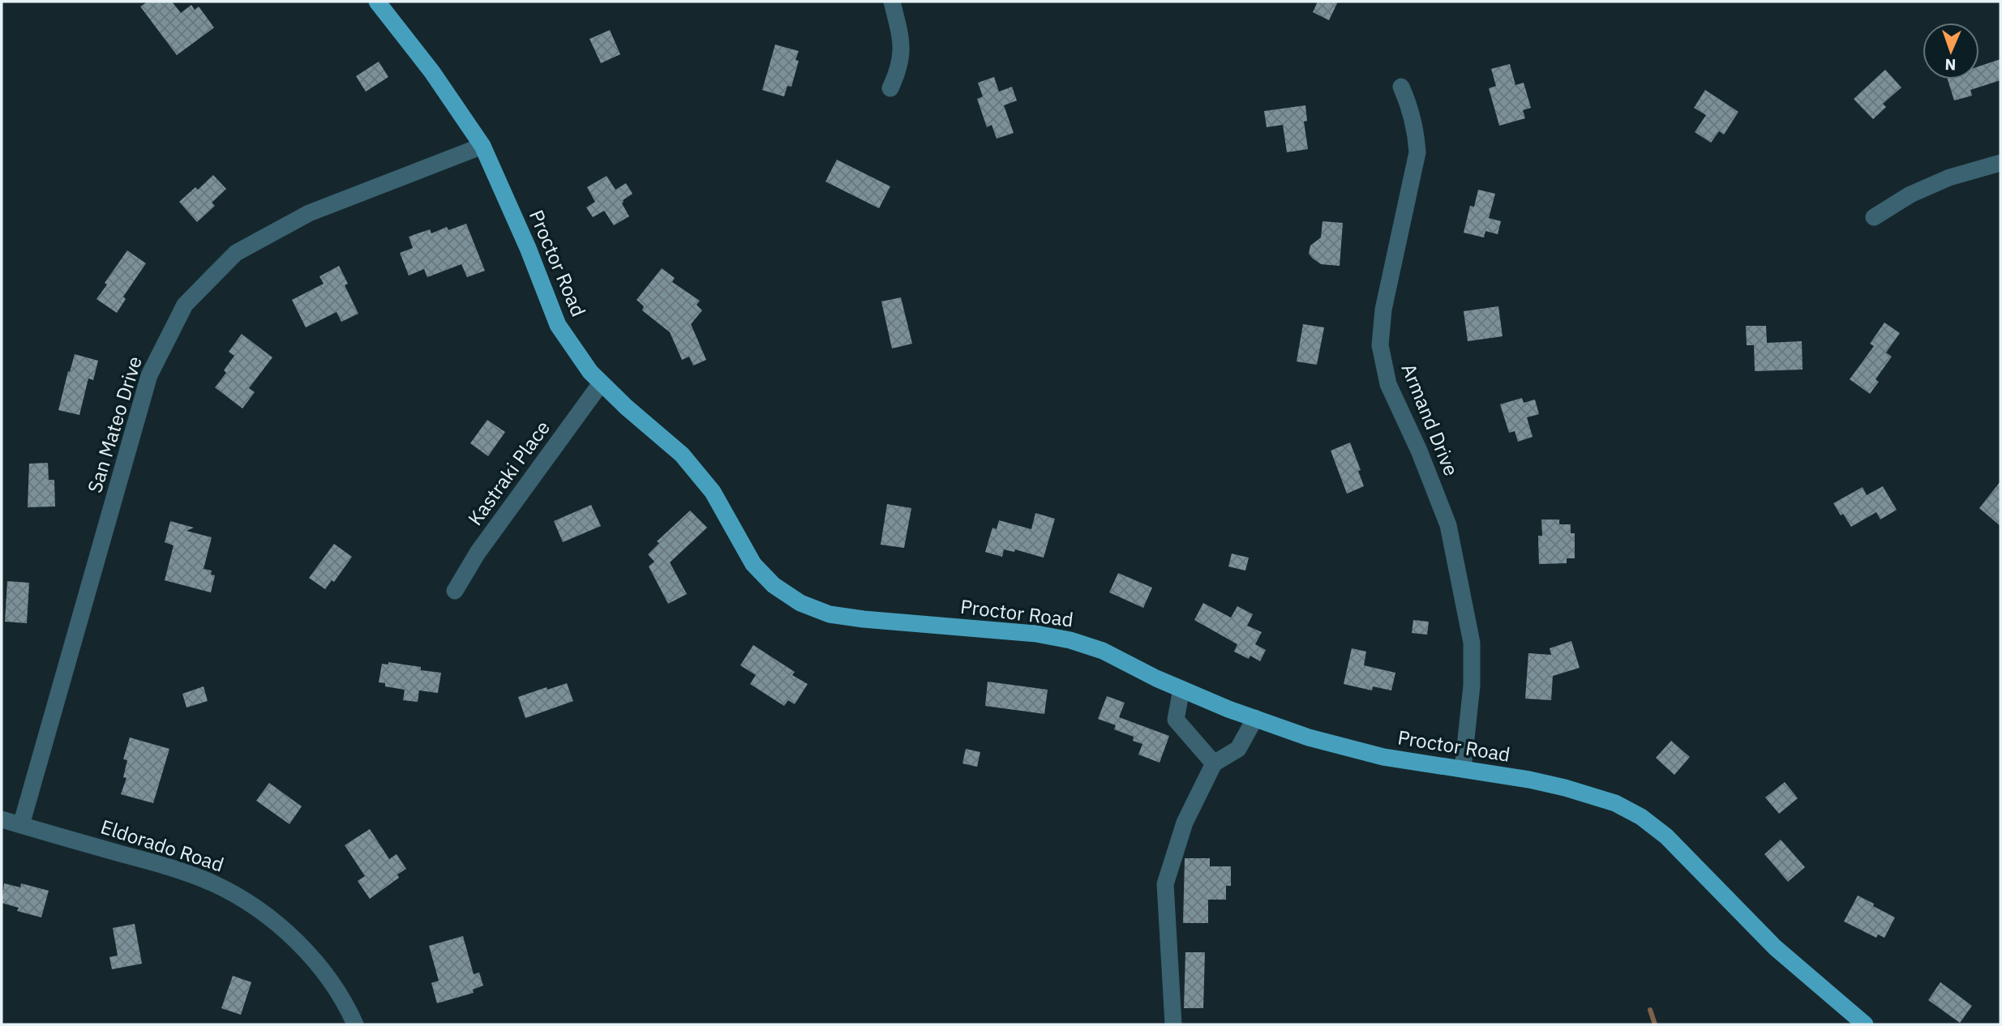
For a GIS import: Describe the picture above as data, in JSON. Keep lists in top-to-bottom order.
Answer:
{
  "streets": {
    "main road": ["Proctor Road"],
    "street": [
      "Armand Drive",
      "San Mateo Drive",
      "Kastraki Place",
      "Eldorado Road"
    ]
  },
  "crossings": [
    ["Proctor Road", "Armand Drive"],
    ["Proctor Road", "San Mateo Drive"],
    ["Proctor Road", "Kastraki Place"],
    ["San Mateo Drive", "Eldorado Road"]
  ],
  "north": "bottom"
}
